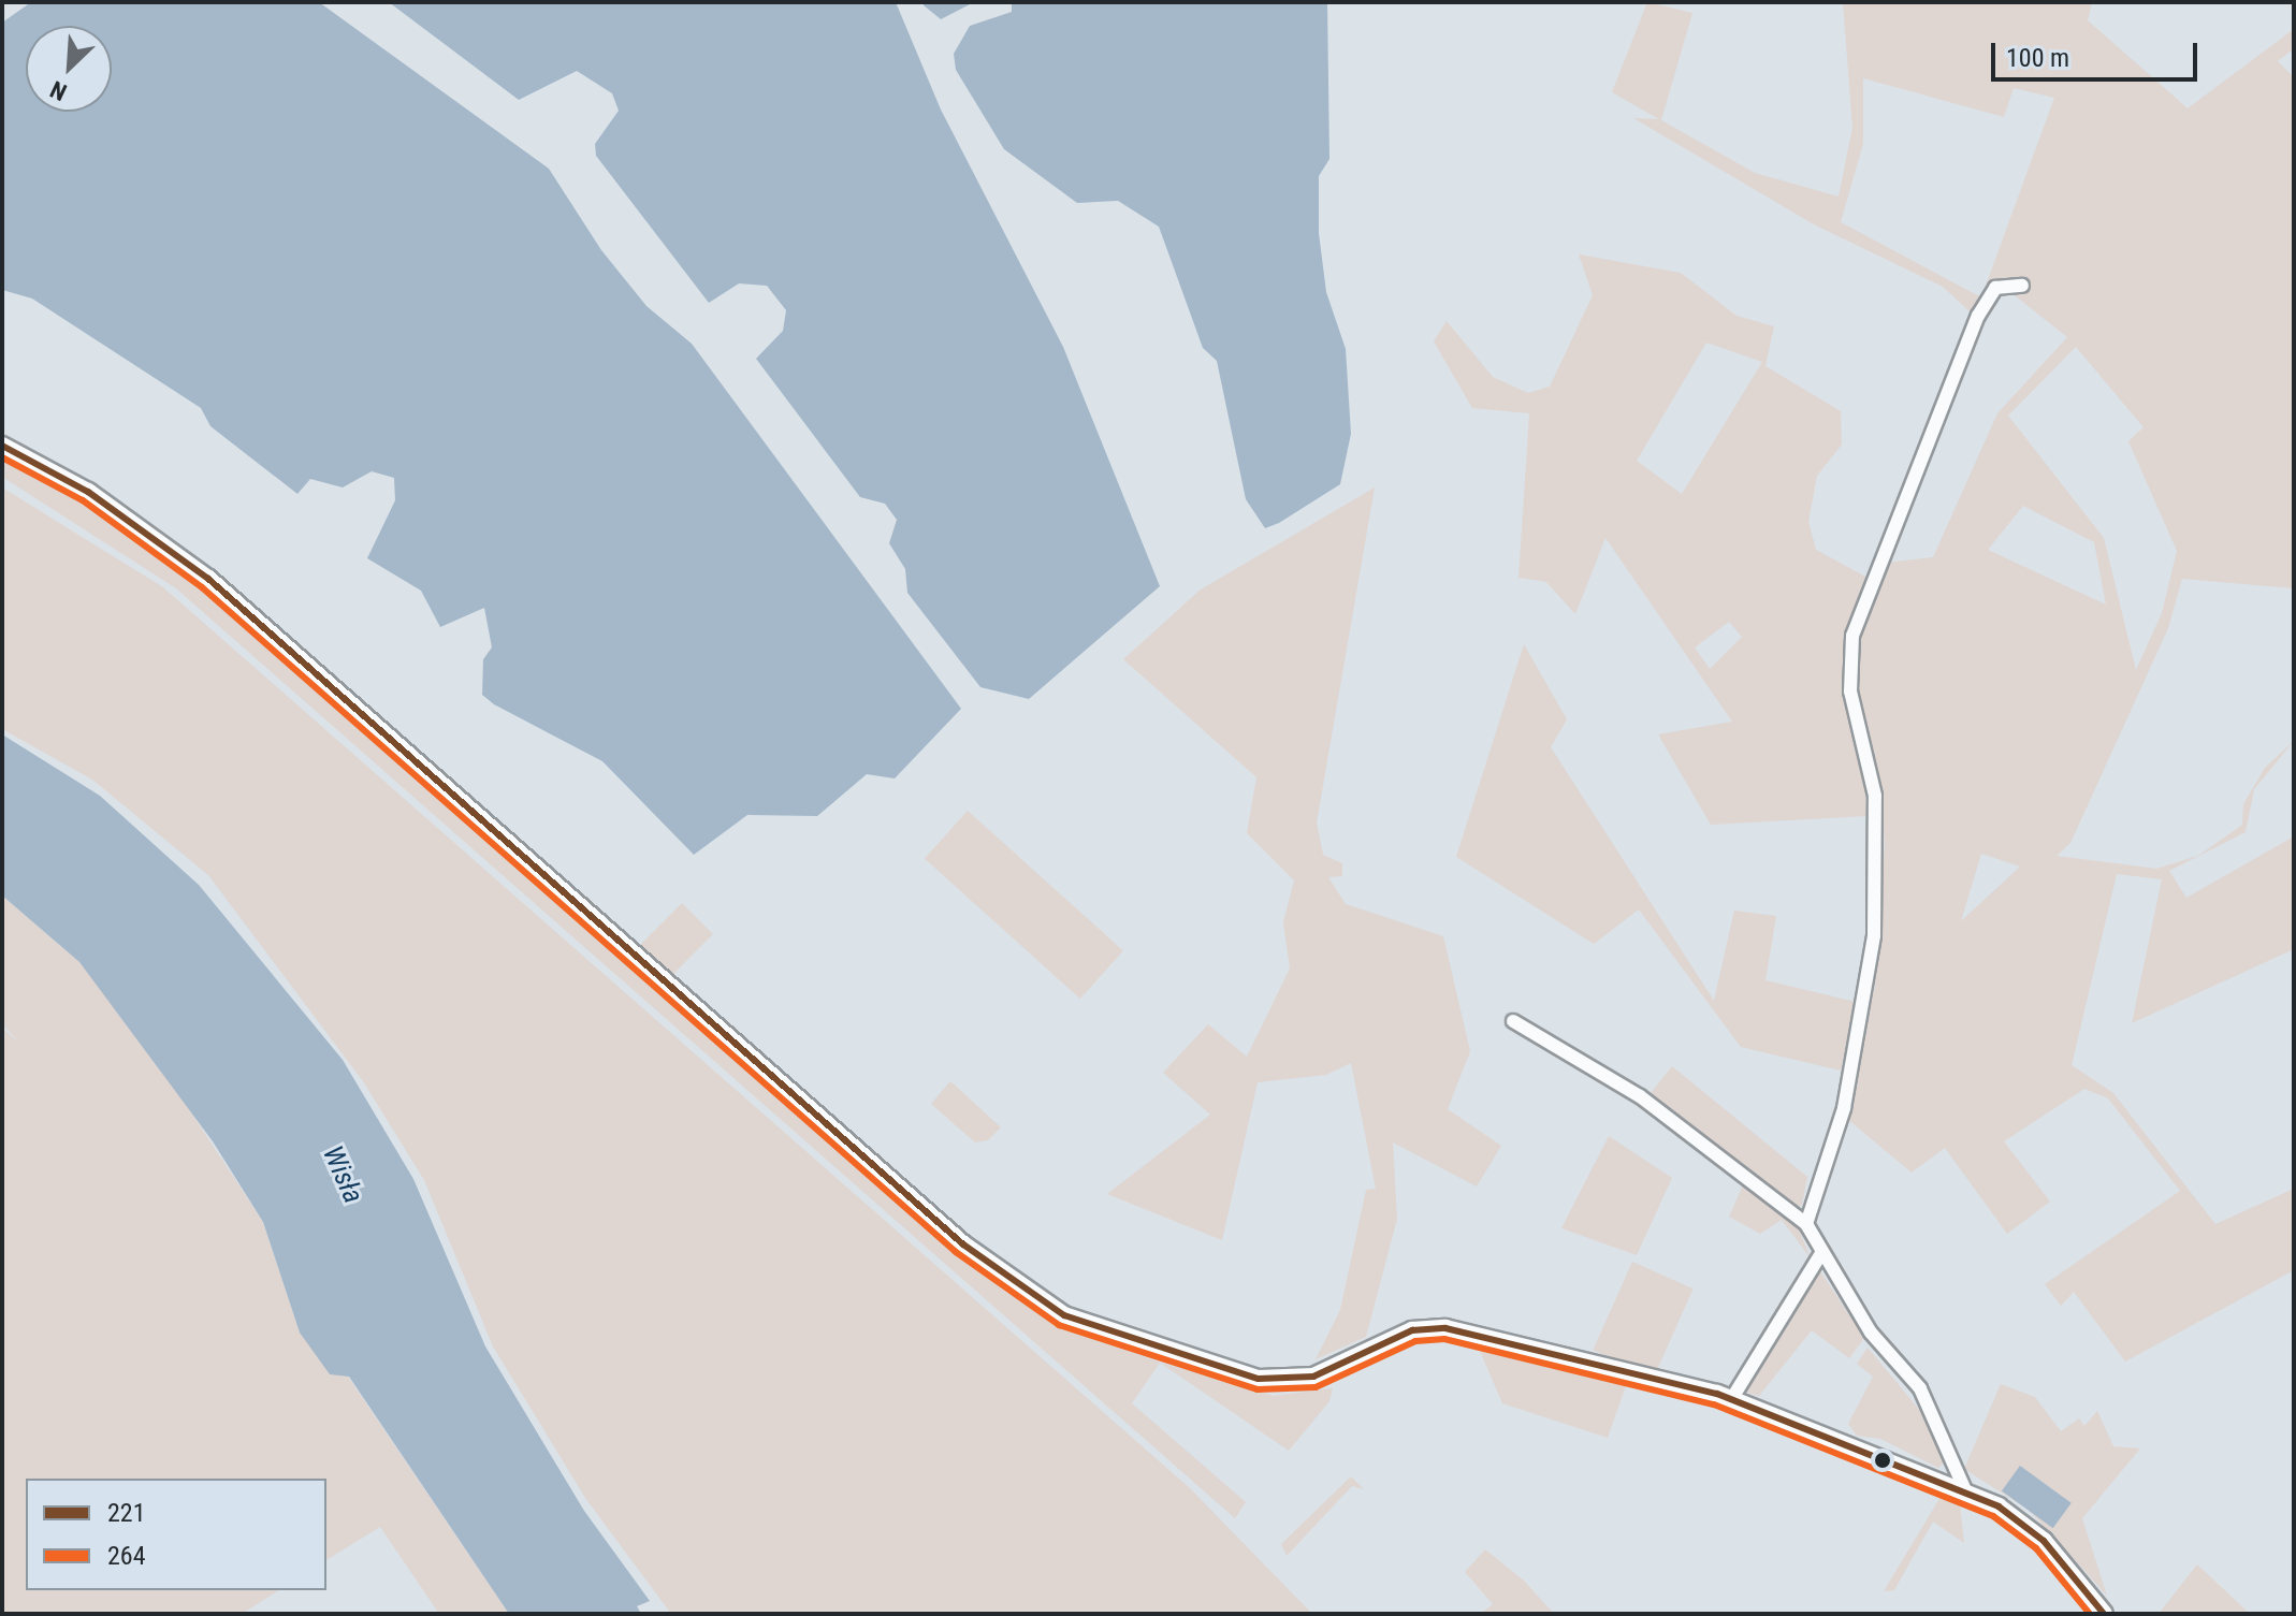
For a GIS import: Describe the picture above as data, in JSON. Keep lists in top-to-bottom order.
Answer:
{
  "water": ["Wisła"],
  "lines": ["transit line 221", "transit line 264"],
  "legend": ["221", "264"],
  "scale_bar": "100 m",
  "north": "bottom left"
}
